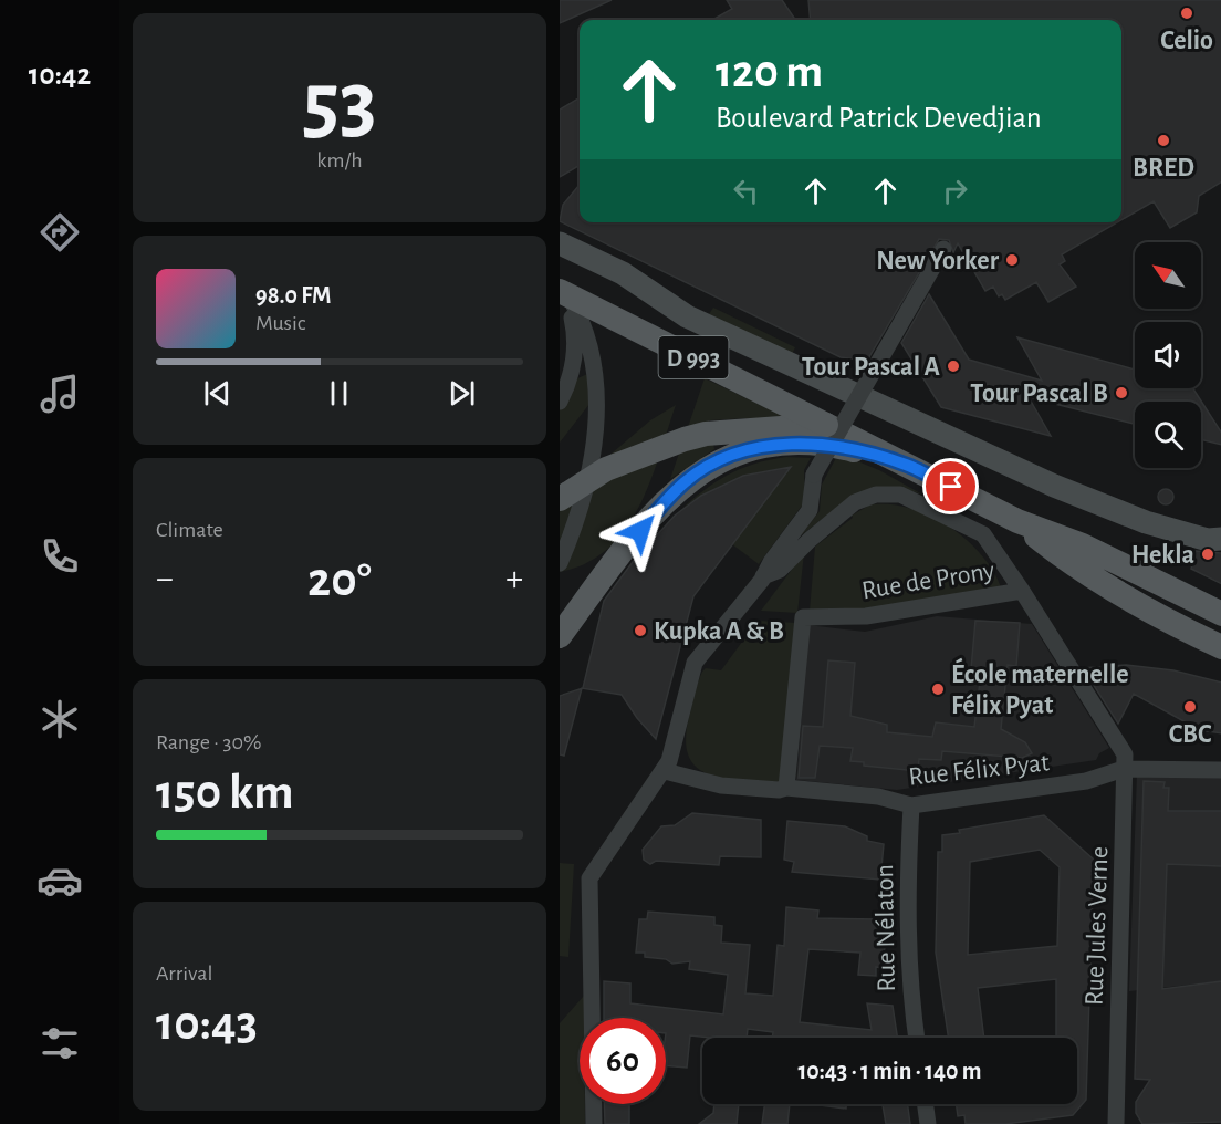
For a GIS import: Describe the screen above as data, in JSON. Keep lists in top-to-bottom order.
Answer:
{
  "streets": {
    "main road": ["D 993"],
    "street": [
      "Rue de Prony",
      "Rue Félix Pyat",
      "Rue Jules Verne",
      "Rue Nélaton"
    ]
  },
  "crossings": [
    ["Rue de Prony", "Rue Félix Pyat"],
    ["Rue de Prony", "Rue Jules Verne"],
    ["Rue Félix Pyat", "Rue Jules Verne"],
    ["Rue Félix Pyat", "Rue Nélaton"]
  ],
  "places": [
    "Celio",
    "BRED",
    "New Yorker",
    "Tour Pascal A",
    "Tour Pascal B",
    "Hekla",
    "Kupka A & B",
    "École maternelle Félix Pyat",
    "CBC"
  ],
  "north": "top left",
  "page": {
    "tabs": "10:42",
    "tile": [
      ["53", "km/h"],
      "Climate",
      ["Range · 30%", "150 km"],
      ["Arrival", "10:43"]
    ],
    "turn": ["120 m", "Boulevard Patrick Devedjian"],
    "song": ["98.0 FM", "Music"],
    "heat": ["−", "20°", "+"],
    "limit": "60",
    "trip": "10:43 · 1 min · 140 m"
  }
}
